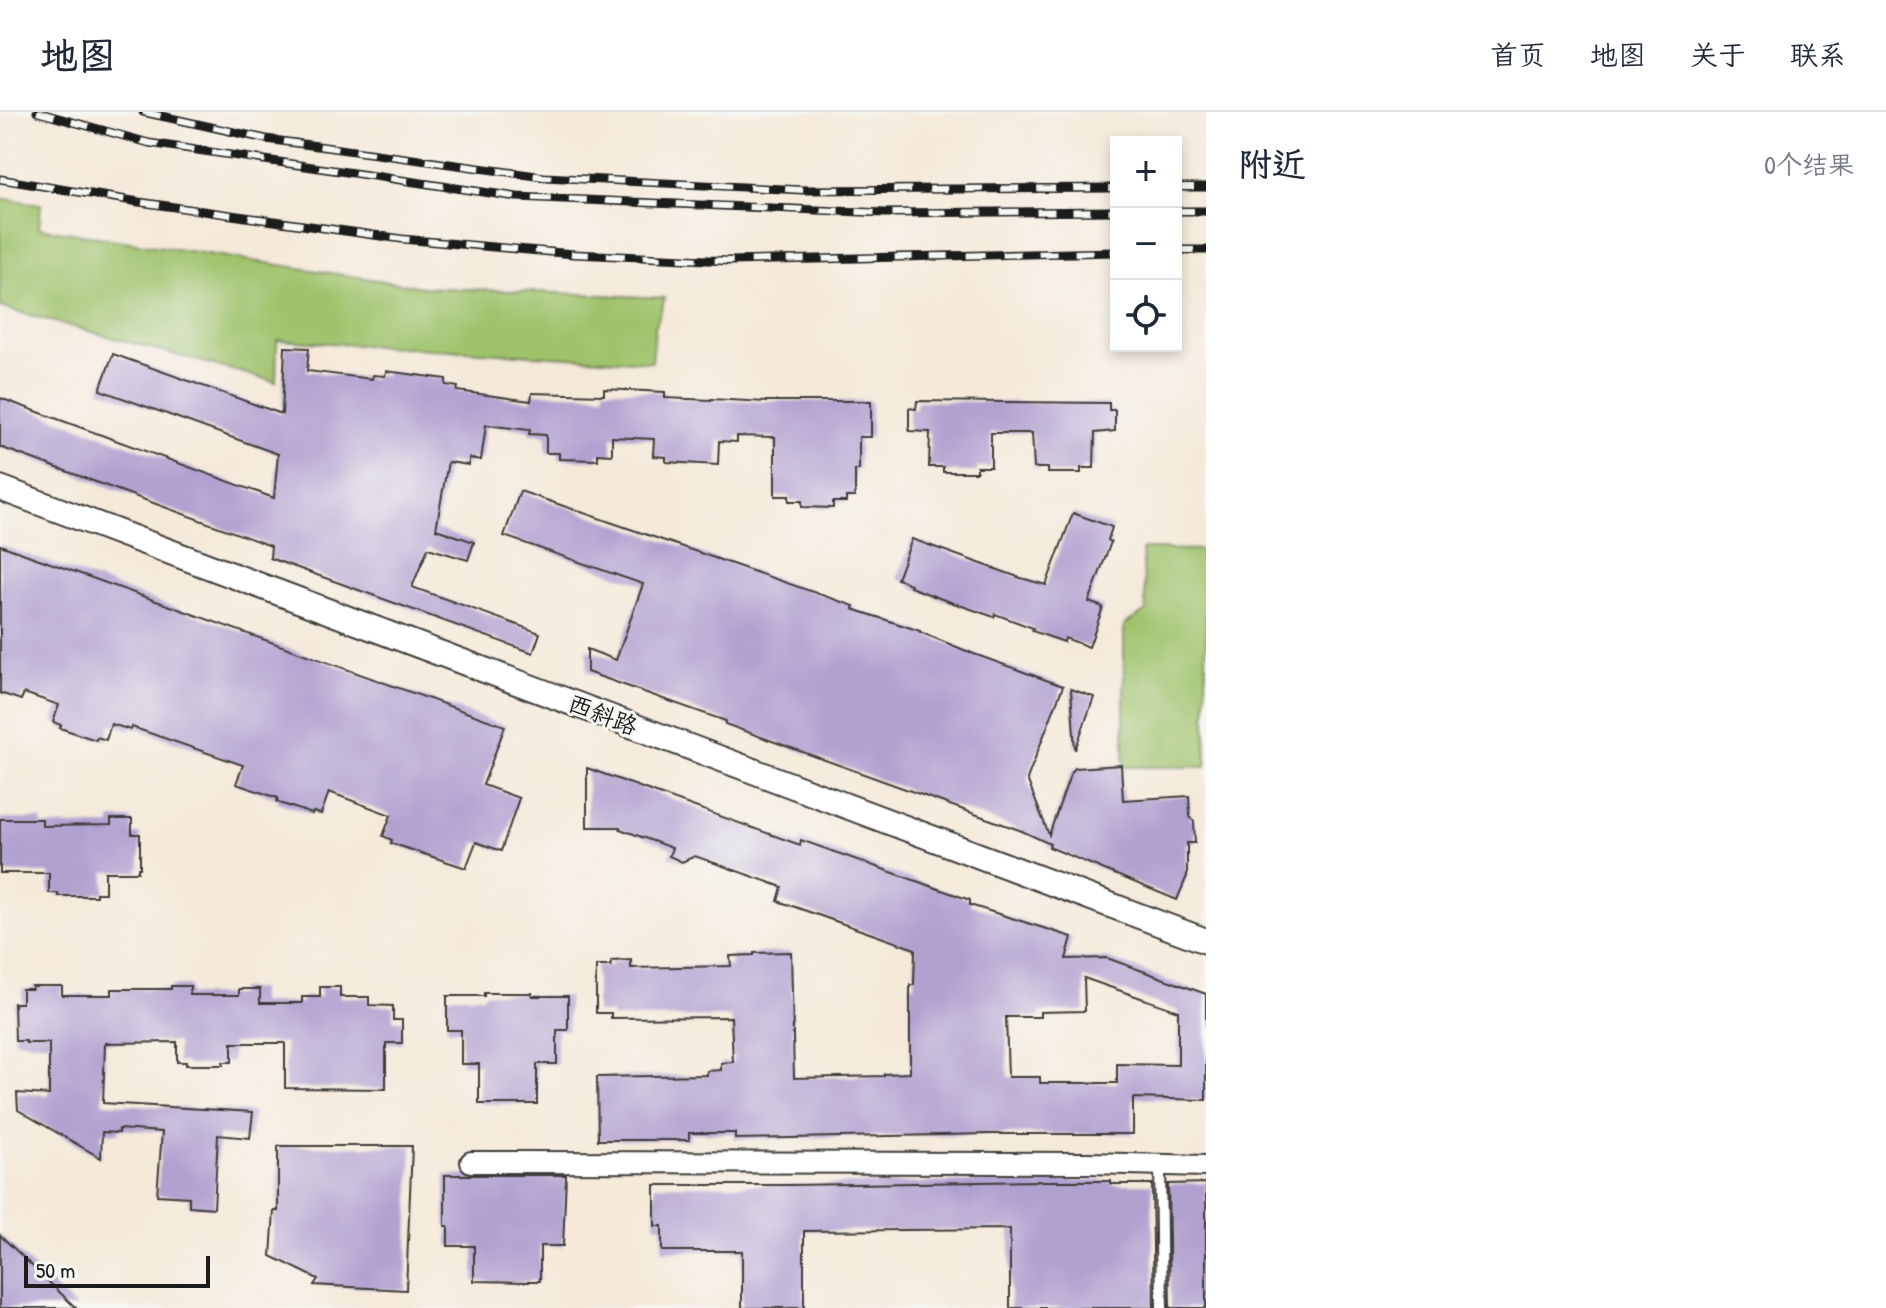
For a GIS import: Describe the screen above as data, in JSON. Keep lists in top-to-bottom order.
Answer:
{
  "streets": {
    "street": ["西斜路"]
  },
  "scale_bar": "50 m",
  "page": {
    "header": "地图",
    "nav": [
      "首页",
      "地图",
      "关于",
      "联系"
    ],
    "heading": ["附近", "0个结果"],
    "map_buttons": ["+", "−"],
    "scale": "50 m"
  }
}
